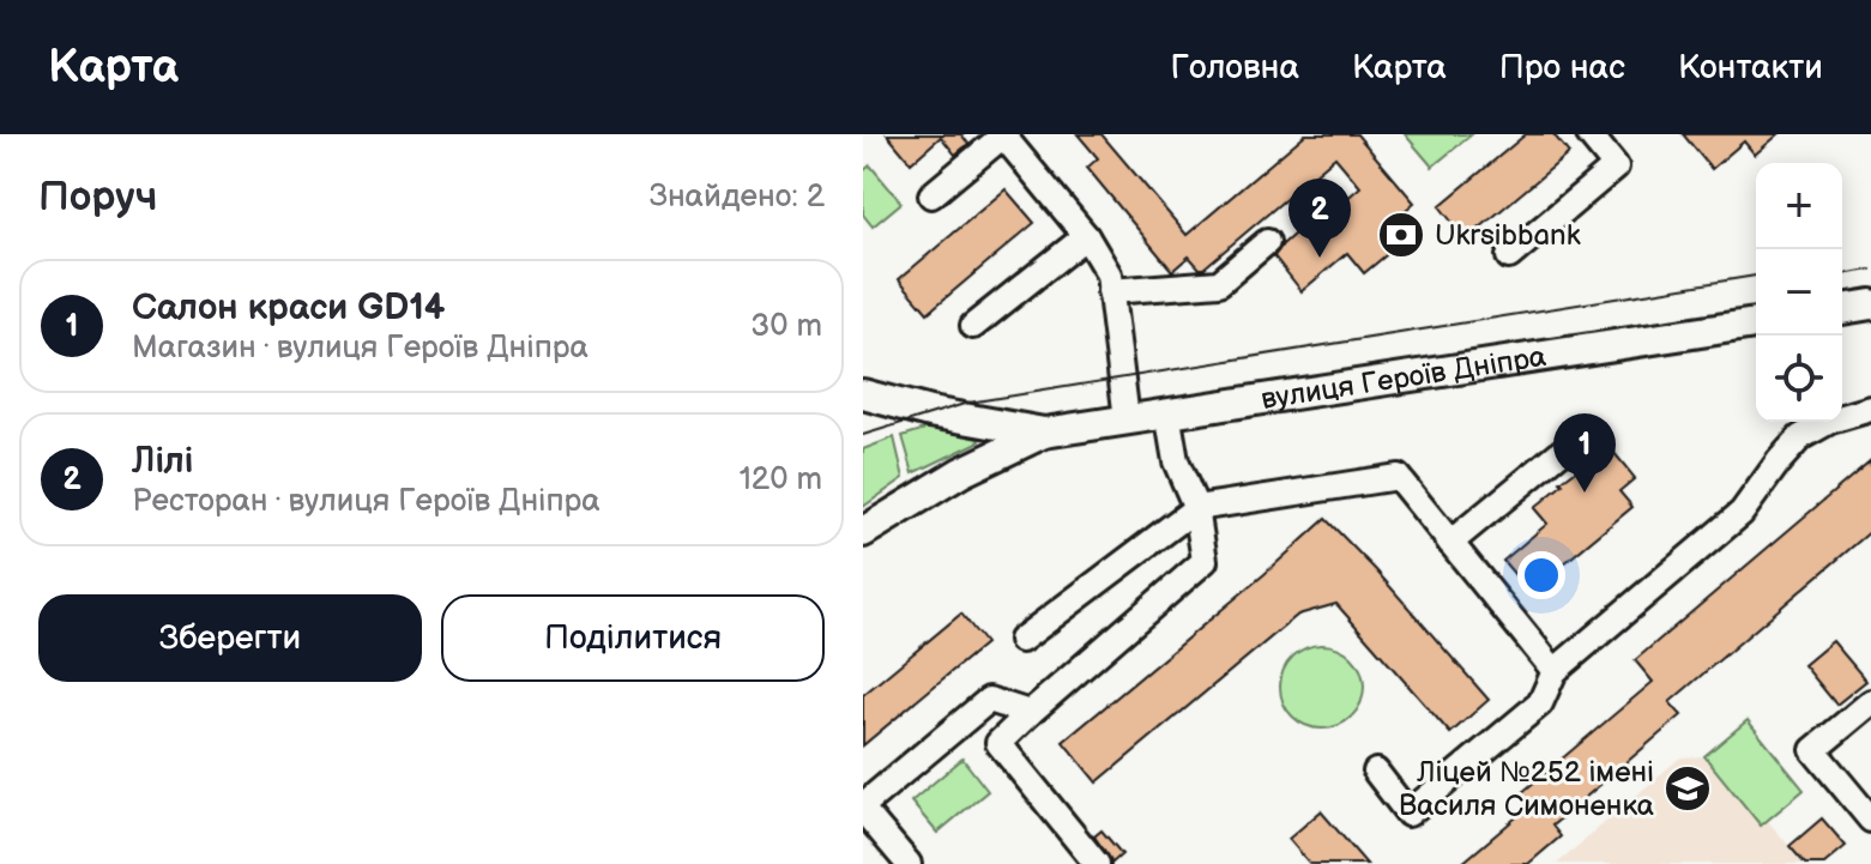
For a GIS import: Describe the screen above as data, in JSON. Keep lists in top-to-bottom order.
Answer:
{
  "streets": {
    "main road": ["вулиця Героїв Дніпра"]
  },
  "places": {
    "bank": ["Ukrsibbank"],
    "school or university": ["Ліцей №252 імені Василя Симоненка"]
  },
  "page": {
    "header": "Карта",
    "nav": [
      "Головна",
      "Карта",
      "Про нас",
      "Контакти"
    ],
    "heading": ["Поруч", "Знайдено: 2"],
    "map_buttons": ["+", "−"],
    "pins": ["2", "1"],
    "list": [
      {
        "mark": "1",
        "name": "Салон краси GD14",
        "note": "Магазин · вулиця Героїв Дніпра",
        "value": "30 m"
      },
      {
        "mark": "2",
        "name": "Лілі",
        "note": "Ресторан · вулиця Героїв Дніпра",
        "value": "120 m"
      }
    ],
    "buttons": ["Зберегти", "Поділитися"]
  }
}
